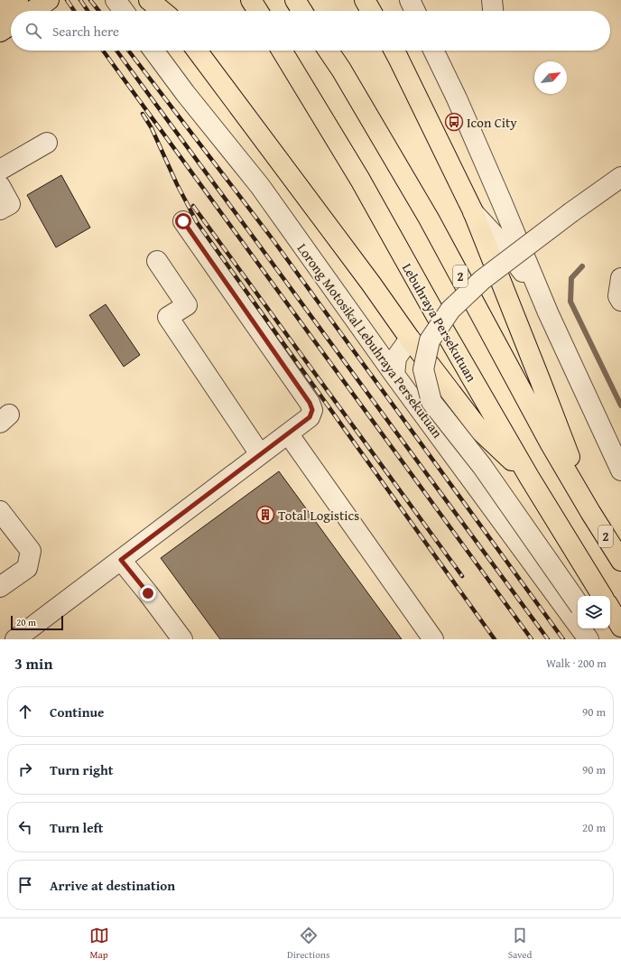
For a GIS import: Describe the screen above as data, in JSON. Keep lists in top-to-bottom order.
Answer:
{
  "streets": {
    "highway": ["2", "Lebuhraya Persekutuan"],
    "street": ["Lorong Motosikal Lebuhraya Persekutuan"]
  },
  "places": {
    "bus stop": ["Icon City"],
    "building": ["Total Logistics"]
  },
  "scale_bar": "20 m",
  "north": "top right",
  "page": {
    "search": "Search here",
    "scale": "20 m",
    "heading": ["3 min", "Walk · 200 m"],
    "list": [
      ["Continue", "90 m"],
      ["Turn right", "90 m"],
      ["Turn left", "20 m"],
      "Arrive at destination"
    ],
    "nav": ["Map", "Directions", "Saved"]
  }
}
